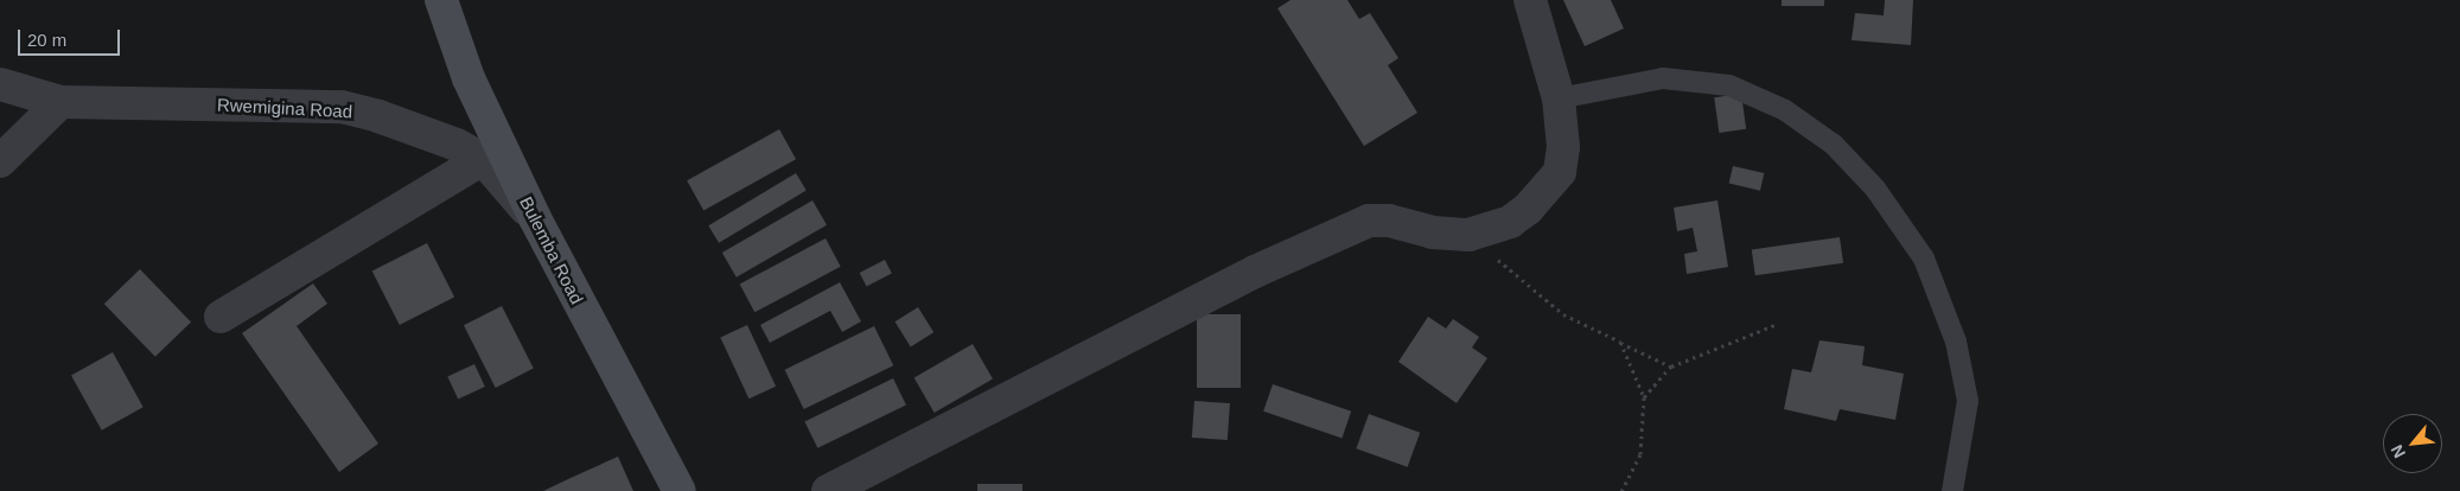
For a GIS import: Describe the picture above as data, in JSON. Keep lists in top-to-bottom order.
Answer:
{
  "streets": {
    "main road": ["Bulemba Road"],
    "street": ["Rwemigina Road"]
  },
  "crossings": [
    ["Rwemigina Road", "Bulemba Road"]
  ],
  "scale_bar": "20 m",
  "north": "bottom left"
}
